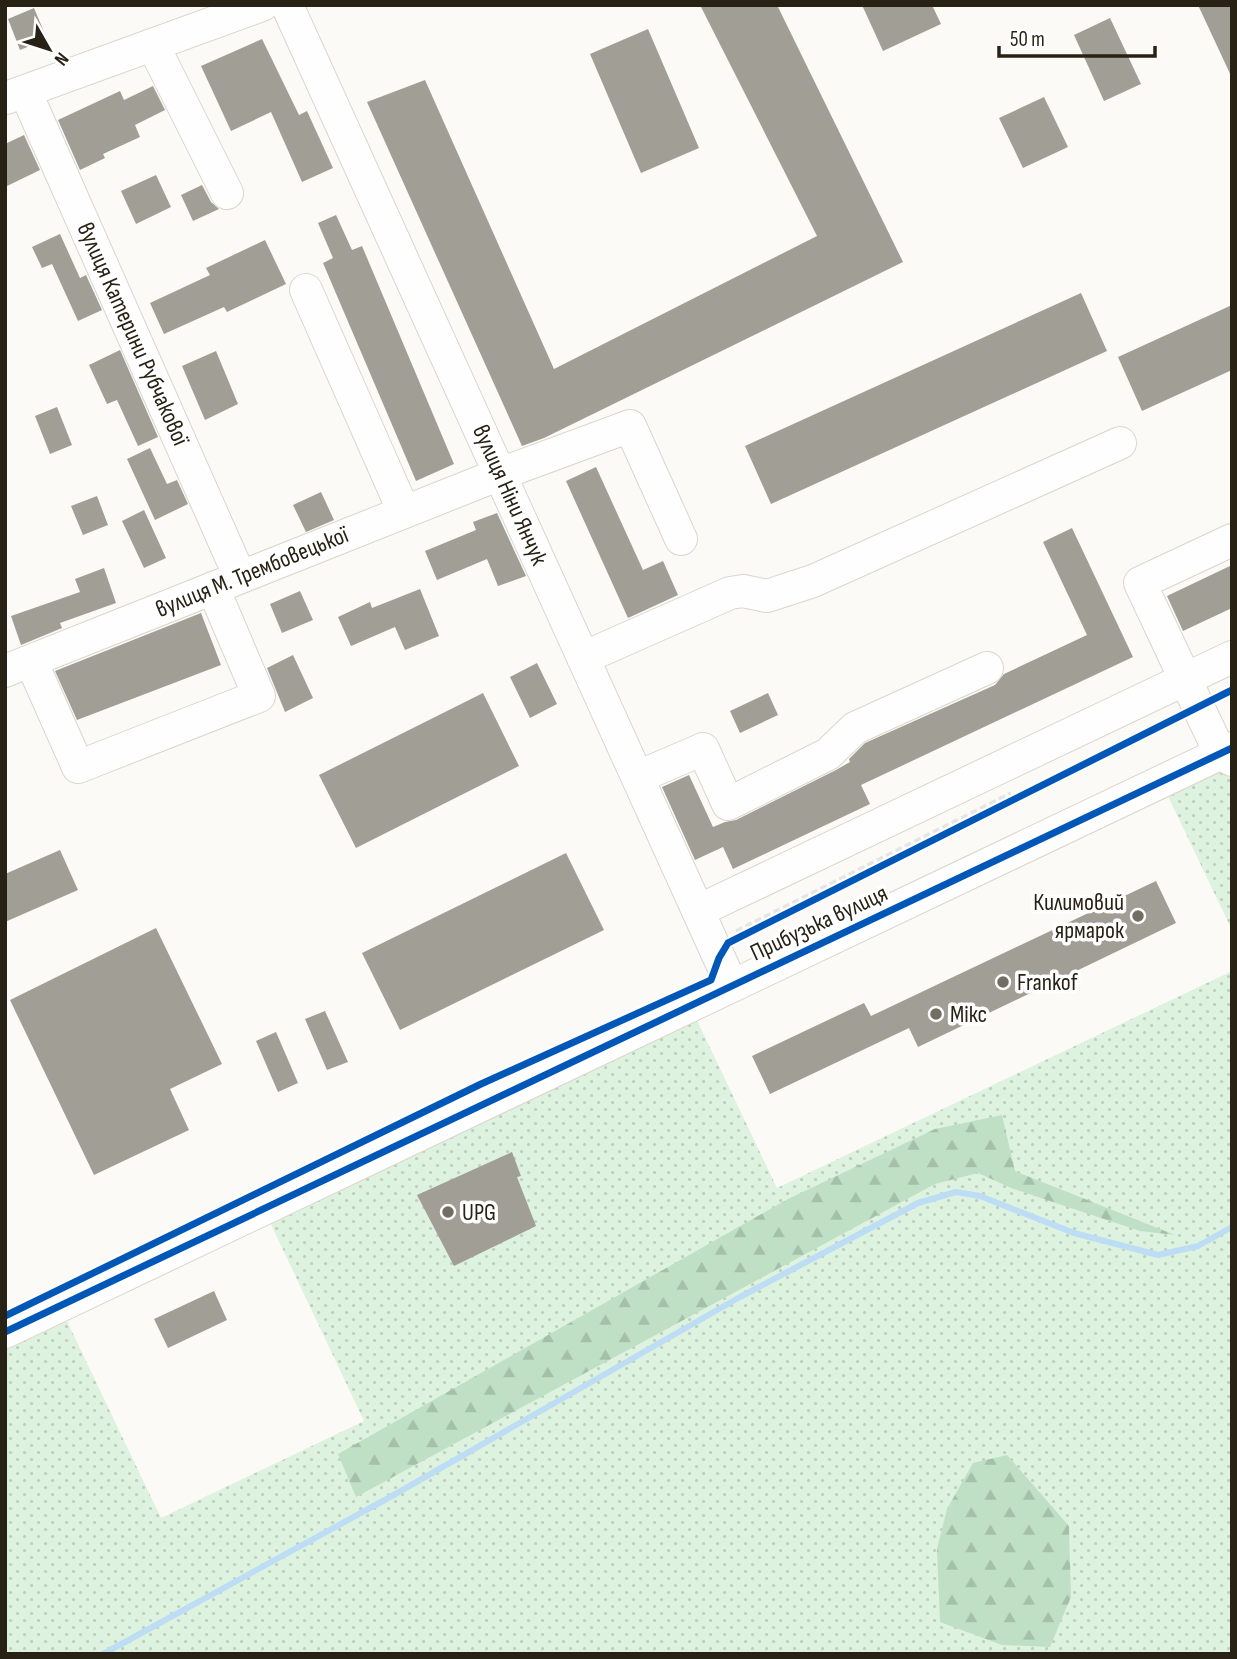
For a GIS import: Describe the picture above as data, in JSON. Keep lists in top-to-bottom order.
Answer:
{
  "streets": {
    "street": [
      "вулиця Катерини Рубчакової",
      "вулиця Ніни Янчук",
      "вулиця М. Трембовецької",
      "Прибузька вулиця"
    ]
  },
  "crossings": [
    ["вулиця Катерини Рубчакової", "вулиця М. Трембовецької"],
    ["вулиця Ніни Янчук", "вулиця М. Трембовецької"],
    ["вулиця Ніни Янчук", "Прибузька вулиця"]
  ],
  "places": [
    "Килимовий ярмарок",
    "Frankof",
    "Мікс",
    "UPG"
  ],
  "scale_bar": "50 m",
  "north": "bottom right"
}
